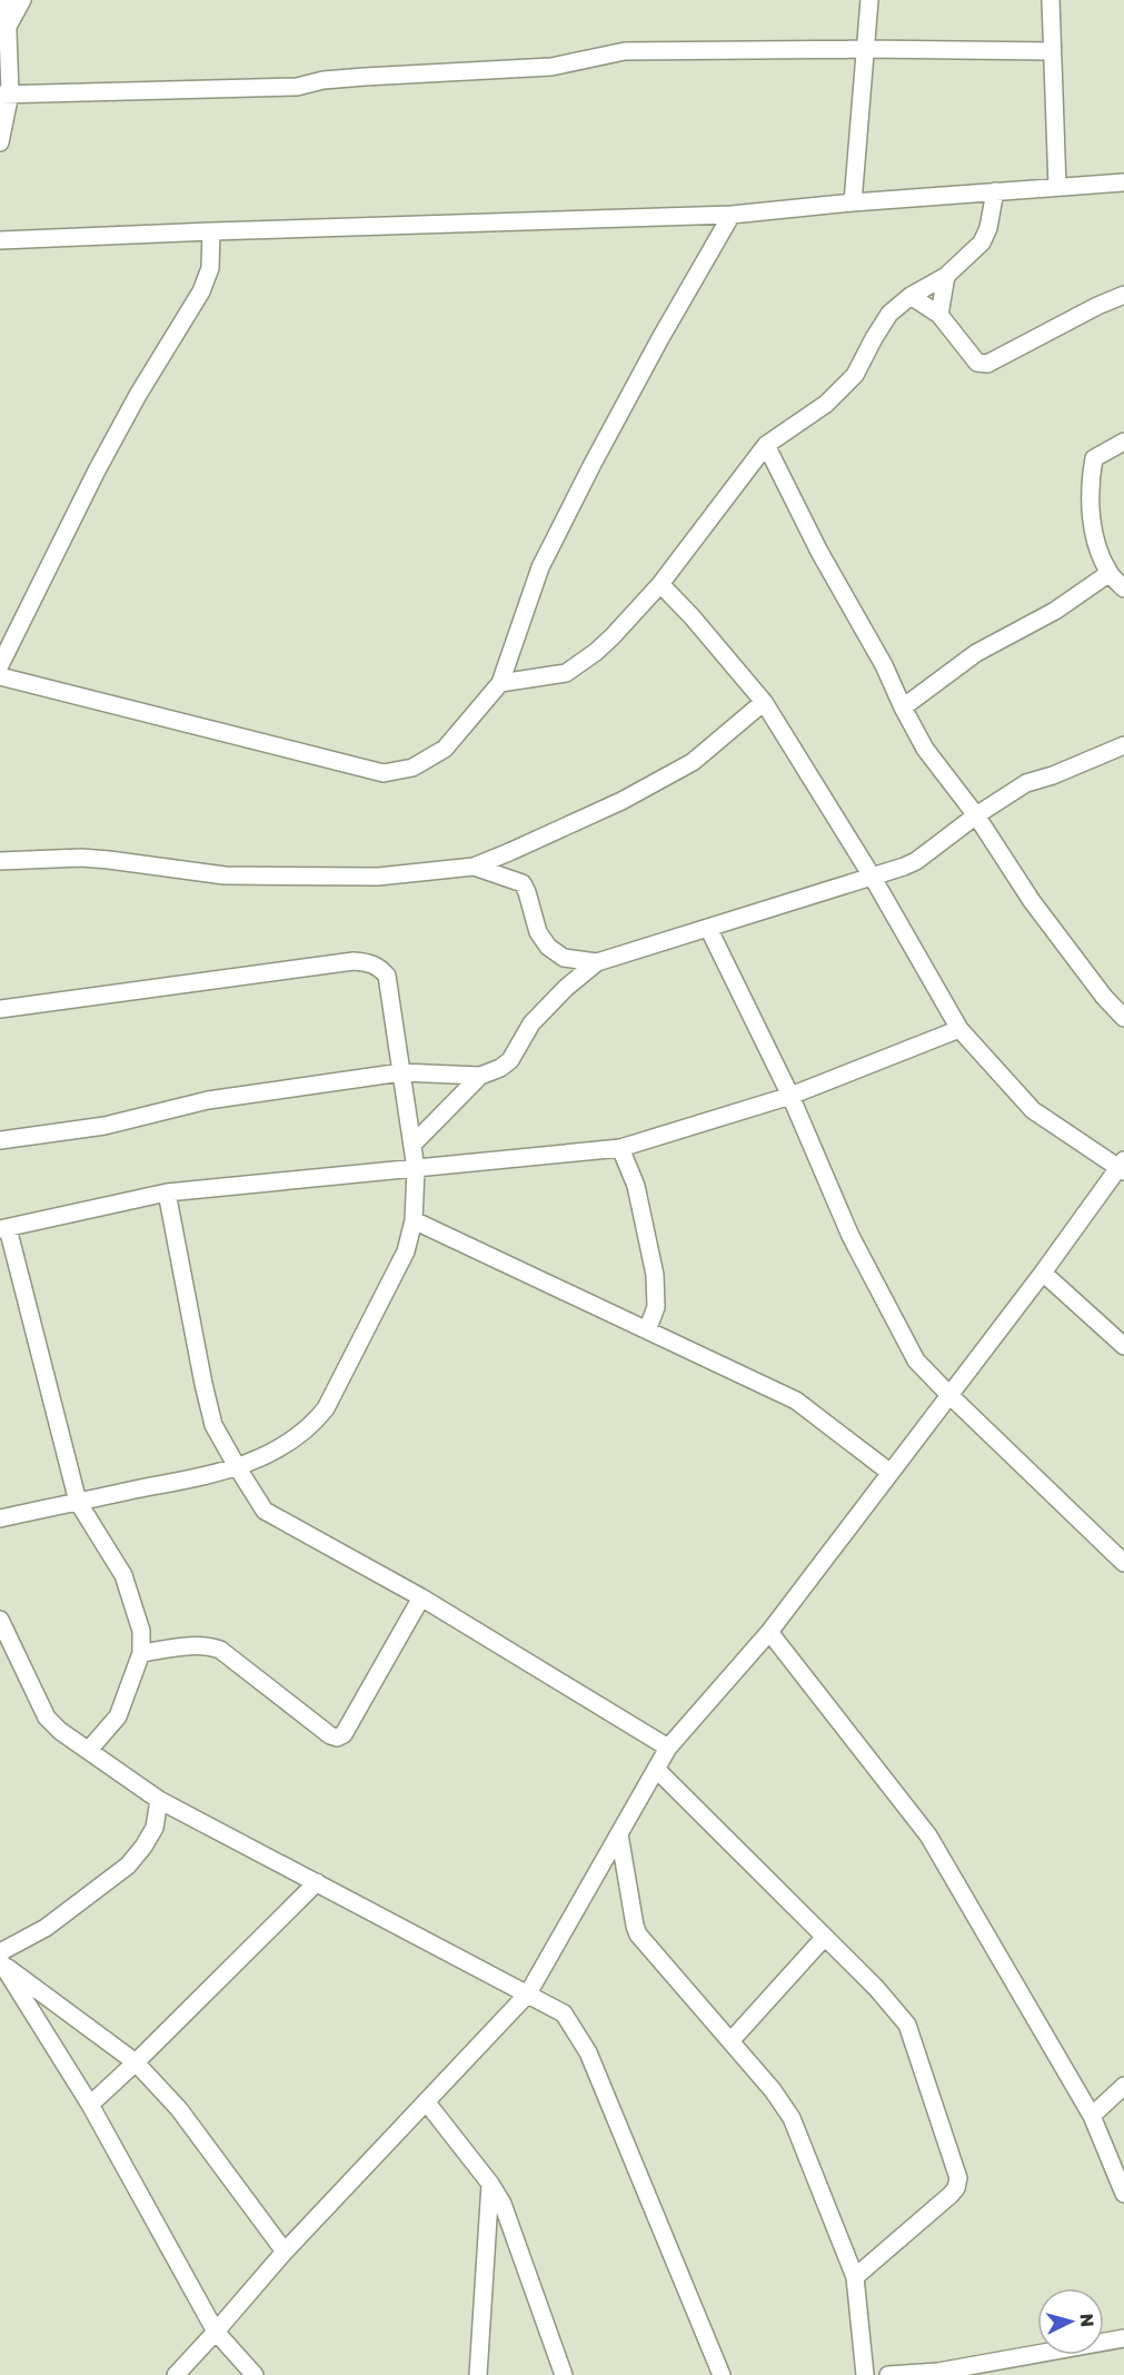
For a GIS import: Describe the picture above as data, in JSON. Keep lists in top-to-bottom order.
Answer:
{
  "north": "right"
}
